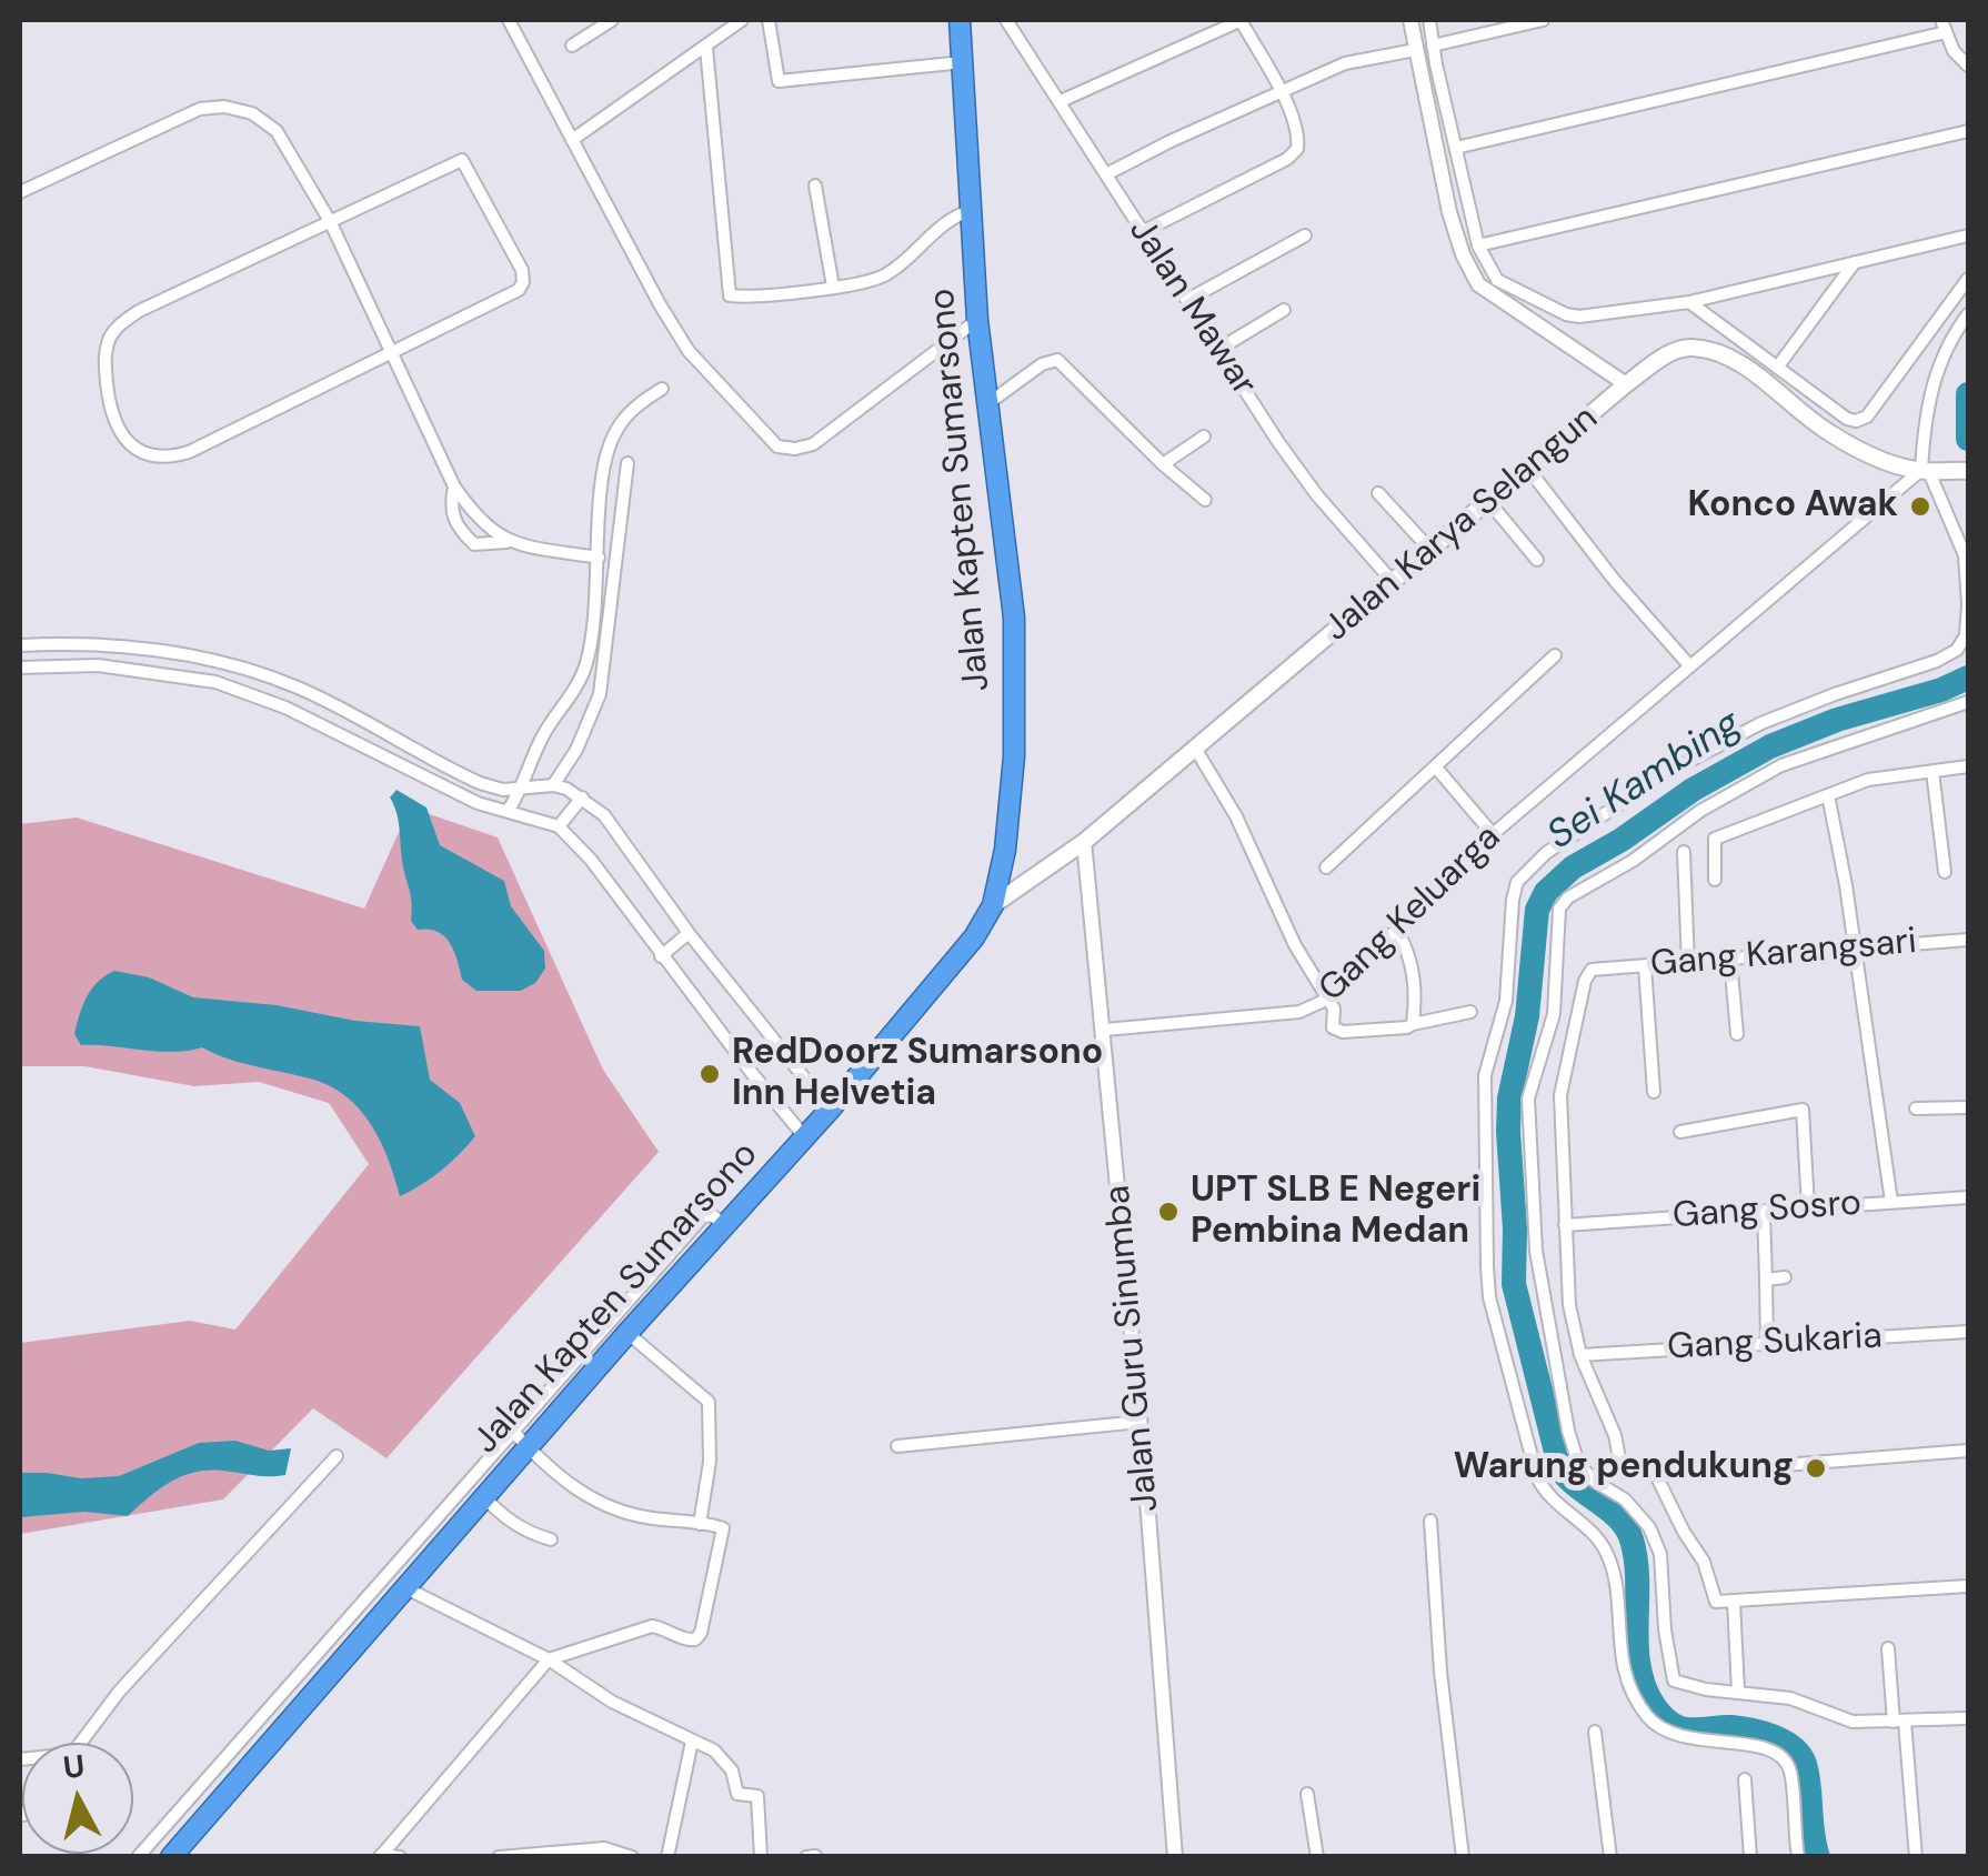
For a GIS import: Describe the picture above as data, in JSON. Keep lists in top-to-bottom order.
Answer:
{
  "streets": {
    "highway": ["Jalan Kapten Sumarsono"],
    "main road": ["Jalan Karya Selangun"],
    "street": [
      "Jalan Mawar",
      "Gang Keluarga",
      "Gang Karangsari",
      "Gang Sosro",
      "Gang Sukaria",
      "Jalan Guru Sinumba"
    ]
  },
  "crossings": [
    ["Jalan Mawar", "Jalan Karya Selangun"],
    ["Jalan Kapten Sumarsono", "Jalan Karya Selangun"],
    ["Jalan Karya Selangun", "Gang Keluarga"],
    ["Jalan Karya Selangun", "Jalan Guru Sinumba"],
    ["Gang Keluarga", "Jalan Guru Sinumba"],
    ["Gang Karangsari", "Gang Sosro"]
  ],
  "water": ["Sei Kambing"],
  "places": [
    "Konco Awak",
    "RedDoorz Sumarsono Inn Helvetia",
    "UPT SLB E Negeri Pembina Medan",
    "Warung pendukung"
  ],
  "north": "top"
}
